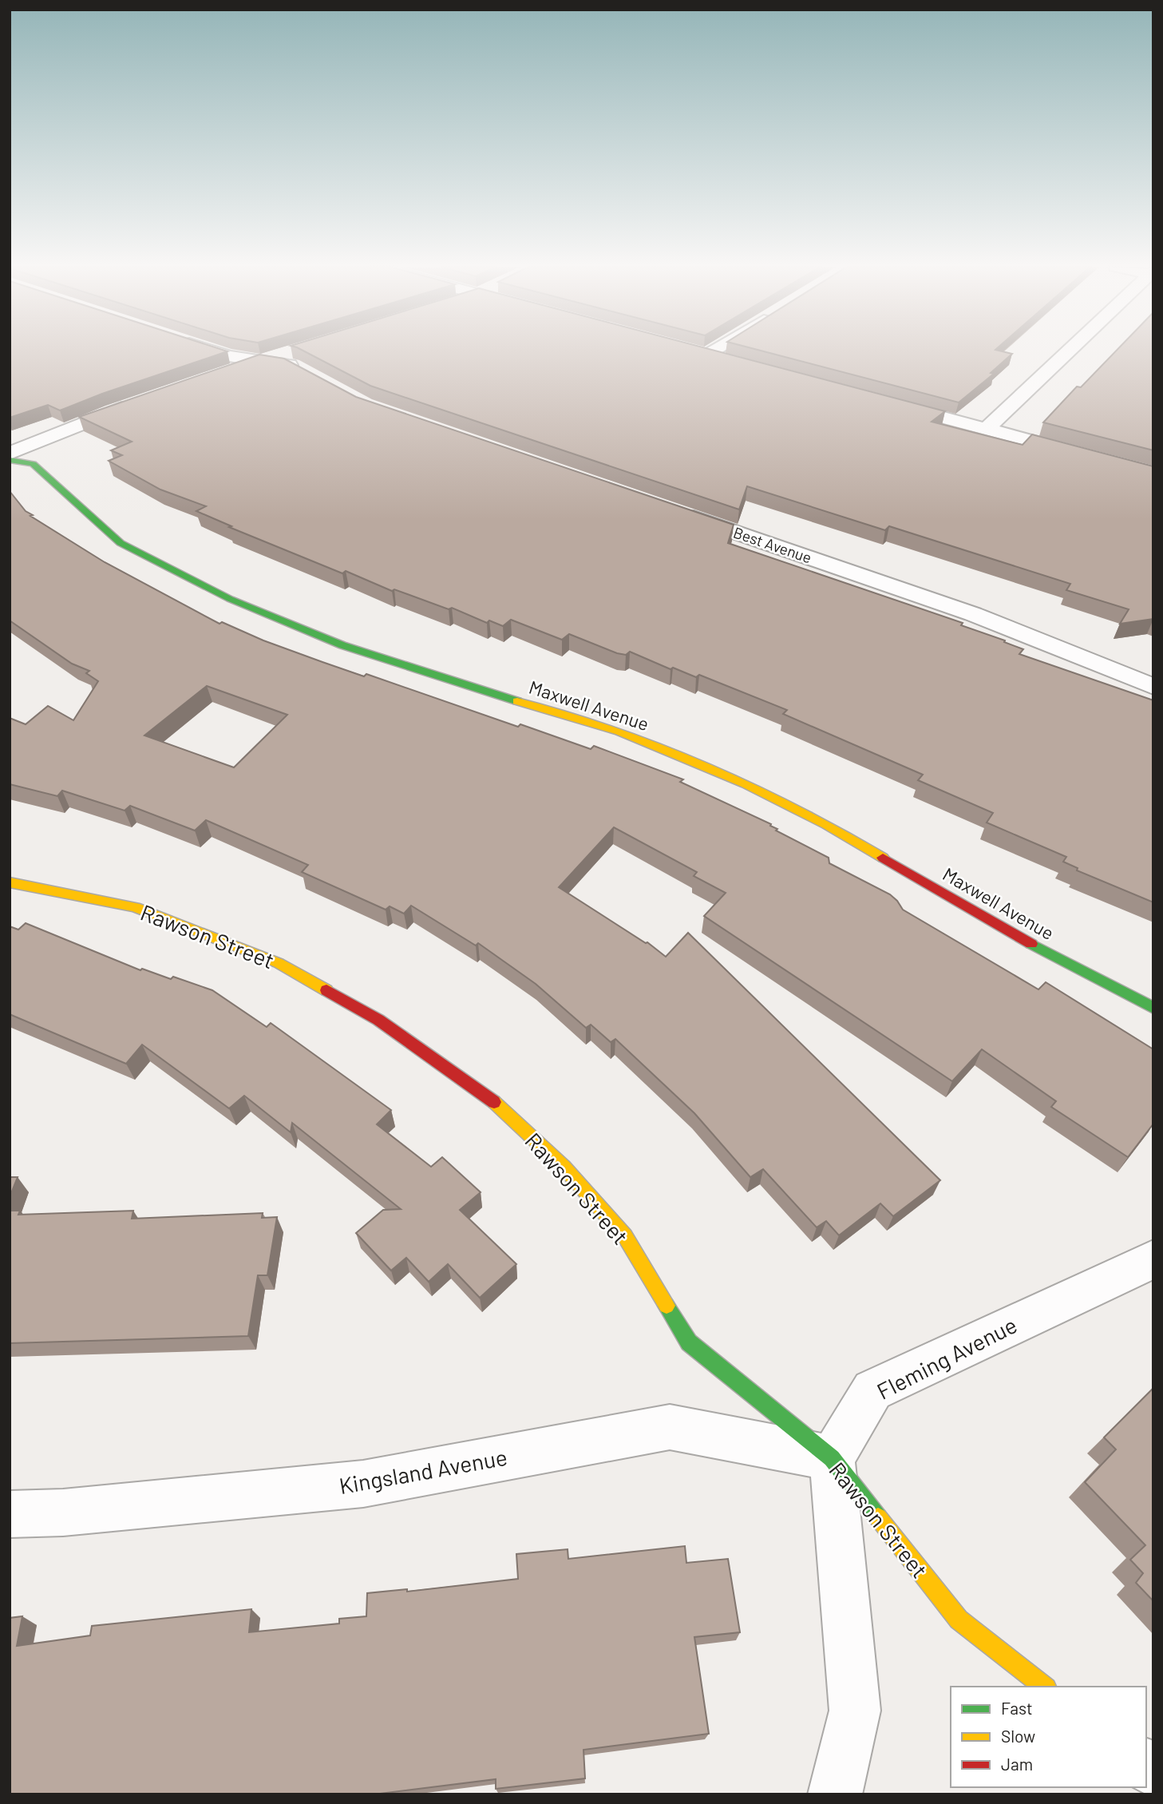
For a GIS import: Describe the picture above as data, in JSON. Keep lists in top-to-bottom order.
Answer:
{
  "streets": {
    "street": [
      "Best Avenue",
      "Maxwell Avenue",
      "Rawson Street",
      "Fleming Avenue",
      "Kingsland Avenue"
    ]
  },
  "crossings": [
    ["Rawson Street", "Fleming Avenue"],
    ["Rawson Street", "Kingsland Avenue"],
    ["Fleming Avenue", "Kingsland Avenue"]
  ],
  "legend": ["Fast", "Slow", "Jam"]
}
